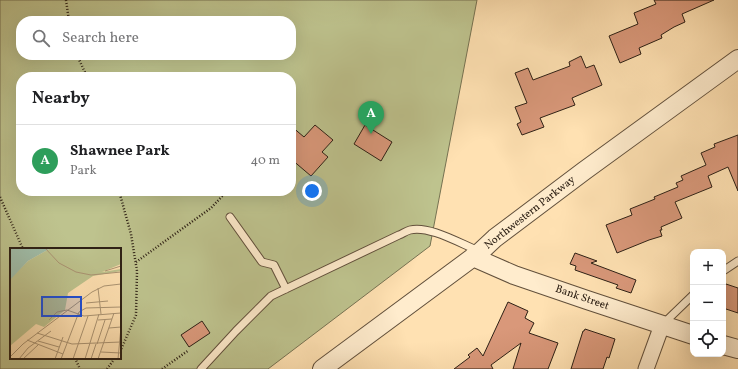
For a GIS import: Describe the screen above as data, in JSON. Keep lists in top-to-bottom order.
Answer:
{
  "streets": {
    "street": ["Northwestern Parkway", "Bank Street"]
  },
  "crossings": [
    ["Northwestern Parkway", "Bank Street"]
  ],
  "page": {
    "search": "Search here",
    "heading": "Nearby",
    "pins": "A",
    "list": [
      {
        "mark": "A",
        "name": "Shawnee Park",
        "note": "Park",
        "value": "40 m"
      }
    ],
    "map_buttons": ["+", "−"]
  }
}
